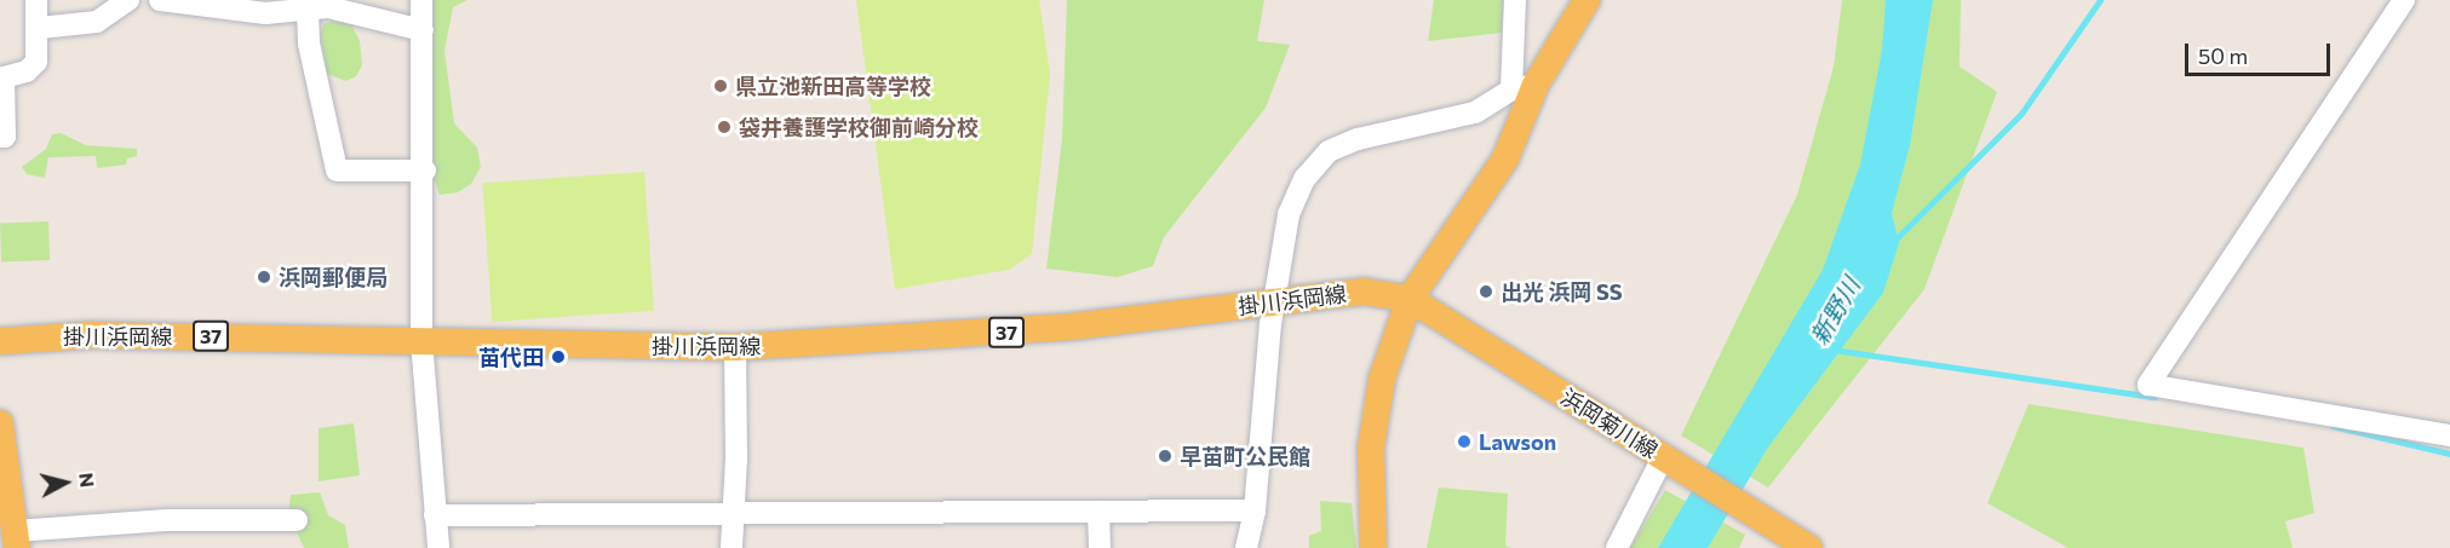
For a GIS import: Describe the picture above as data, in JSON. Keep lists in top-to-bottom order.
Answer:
{
  "streets": {
    "main road": ["掛川浜岡線", "37", "浜岡菊川線"]
  },
  "crossings": [
    ["掛川浜岡線", "浜岡菊川線"]
  ],
  "water": ["新野川"],
  "places": [
    "県立池新田高等学校",
    "袋井養護学校御前崎分校",
    "浜岡郵便局",
    "出光 浜岡 SS",
    "苗代田",
    "Lawson",
    "早苗町公民館"
  ],
  "scale_bar": "50 m",
  "north": "right"
}
